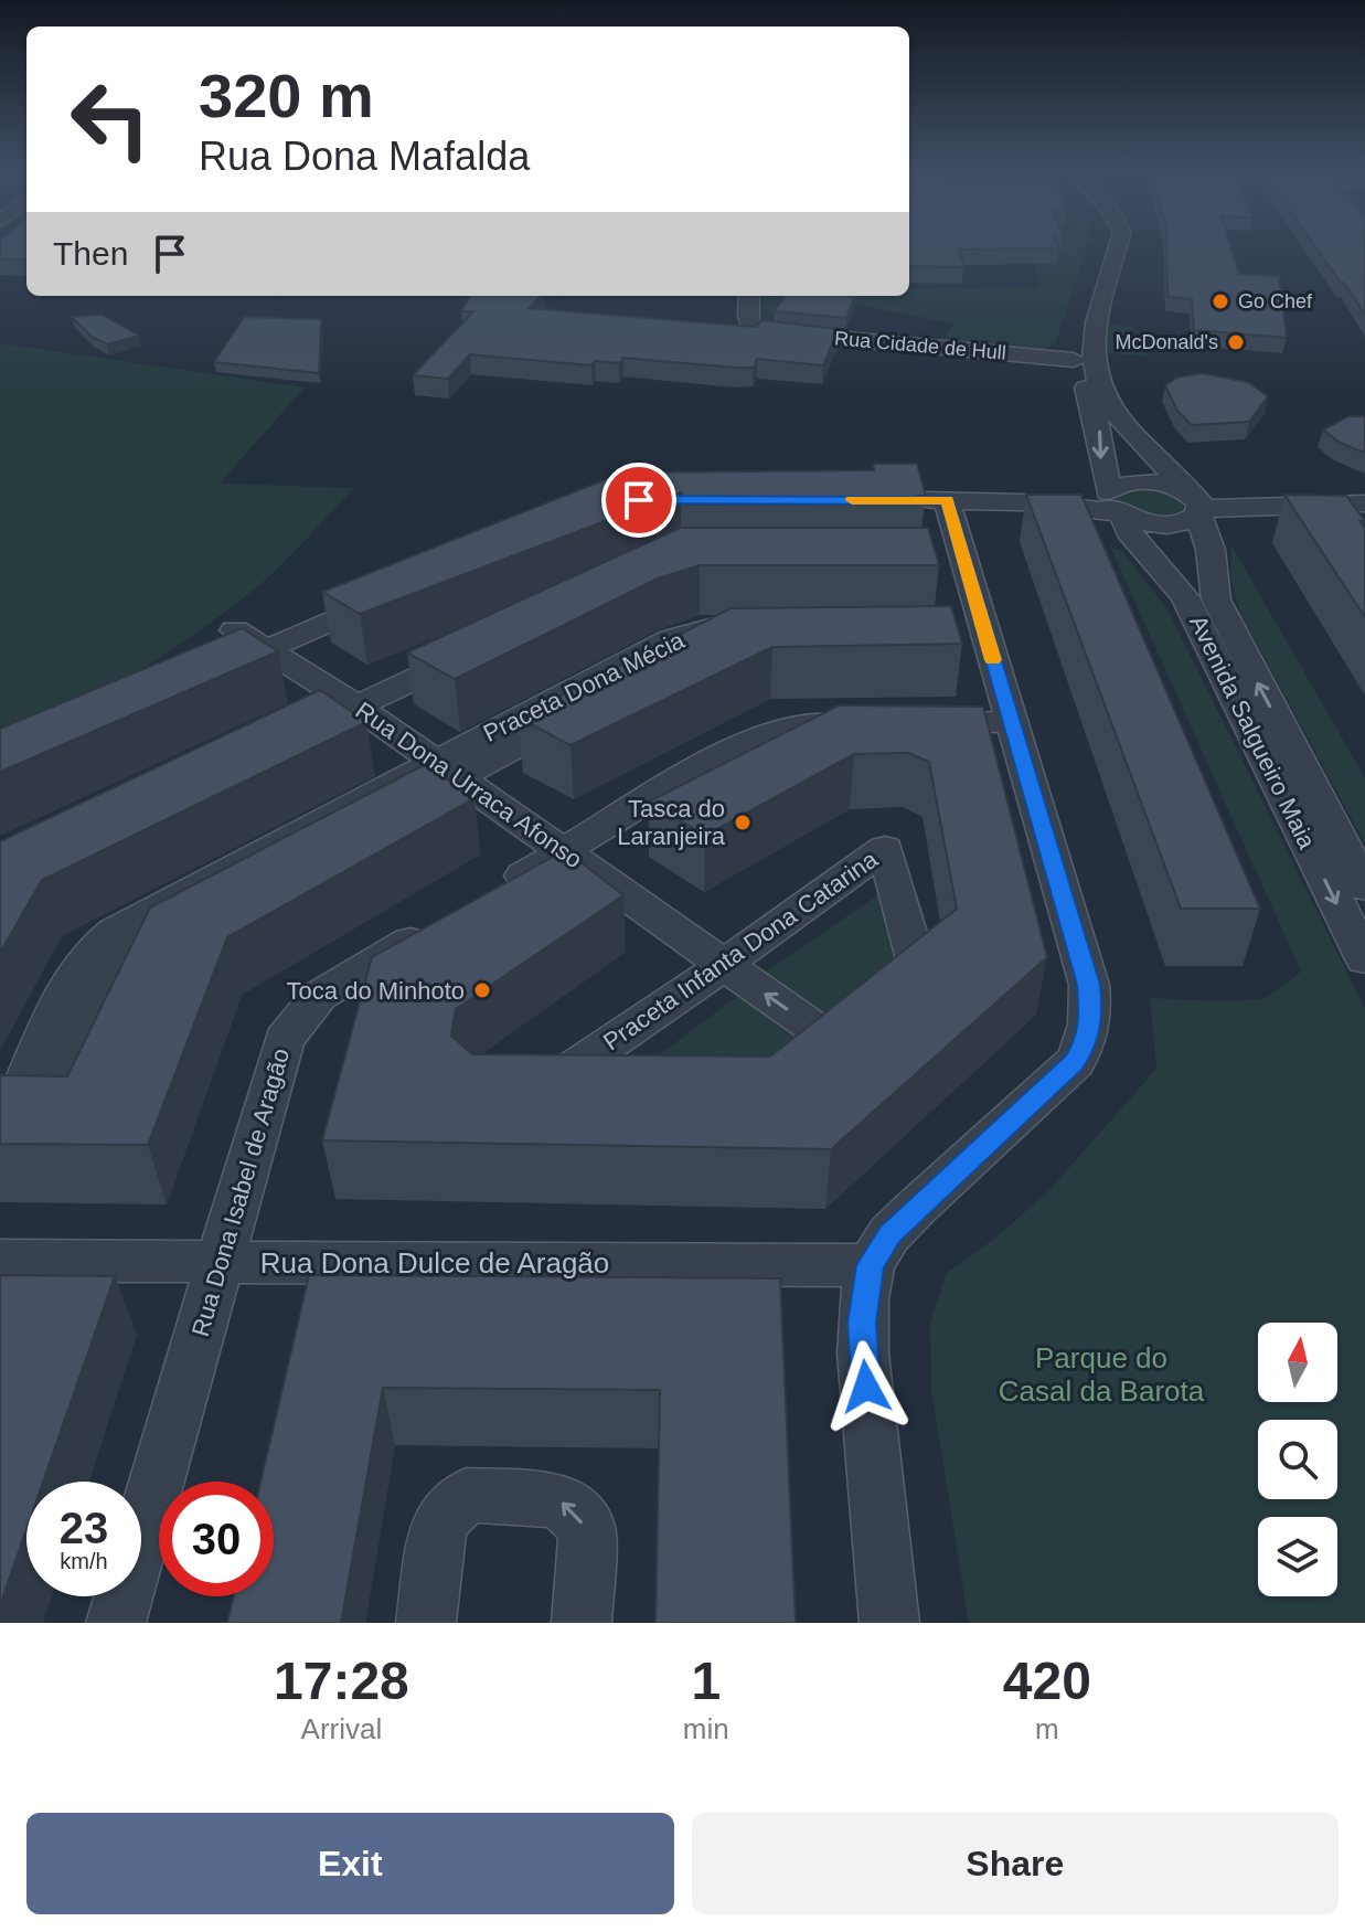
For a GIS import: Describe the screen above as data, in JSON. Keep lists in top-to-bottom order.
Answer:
{
  "streets": {
    "street": [
      "Rua Cidade de Hull",
      "Praceta Dona Mécia",
      "Avenida Salgueiro Maia",
      "Rua Dona Urraca Afonso",
      "Praceta Infanta Dona Catarina",
      "Rua Dona Isabel de Aragão",
      "Rua Dona Dulce de Aragão"
    ]
  },
  "crossings": [
    ["Rua Cidade de Hull", "Avenida Salgueiro Maia"],
    ["Praceta Dona Mécia", "Rua Dona Urraca Afonso"],
    ["Rua Dona Urraca Afonso", "Praceta Infanta Dona Catarina"],
    ["Rua Dona Isabel de Aragão", "Rua Dona Dulce de Aragão"]
  ],
  "parks": ["Parque do Casal da Barota"],
  "places": [
    "Go Chef",
    "McDonald's",
    "Tasca do Laranjeira",
    "Toca do Minhoto"
  ],
  "north": "top",
  "page": {
    "turn": ["320 m", "Rua Dona Mafalda"],
    "then": "Then",
    "speed": "23 km/h",
    "limit": "30",
    "eta": [
      "17:28",
      "Arrival",
      "1",
      "min",
      "420",
      "m"
    ],
    "buttons": ["Exit", "Share"]
  }
}
